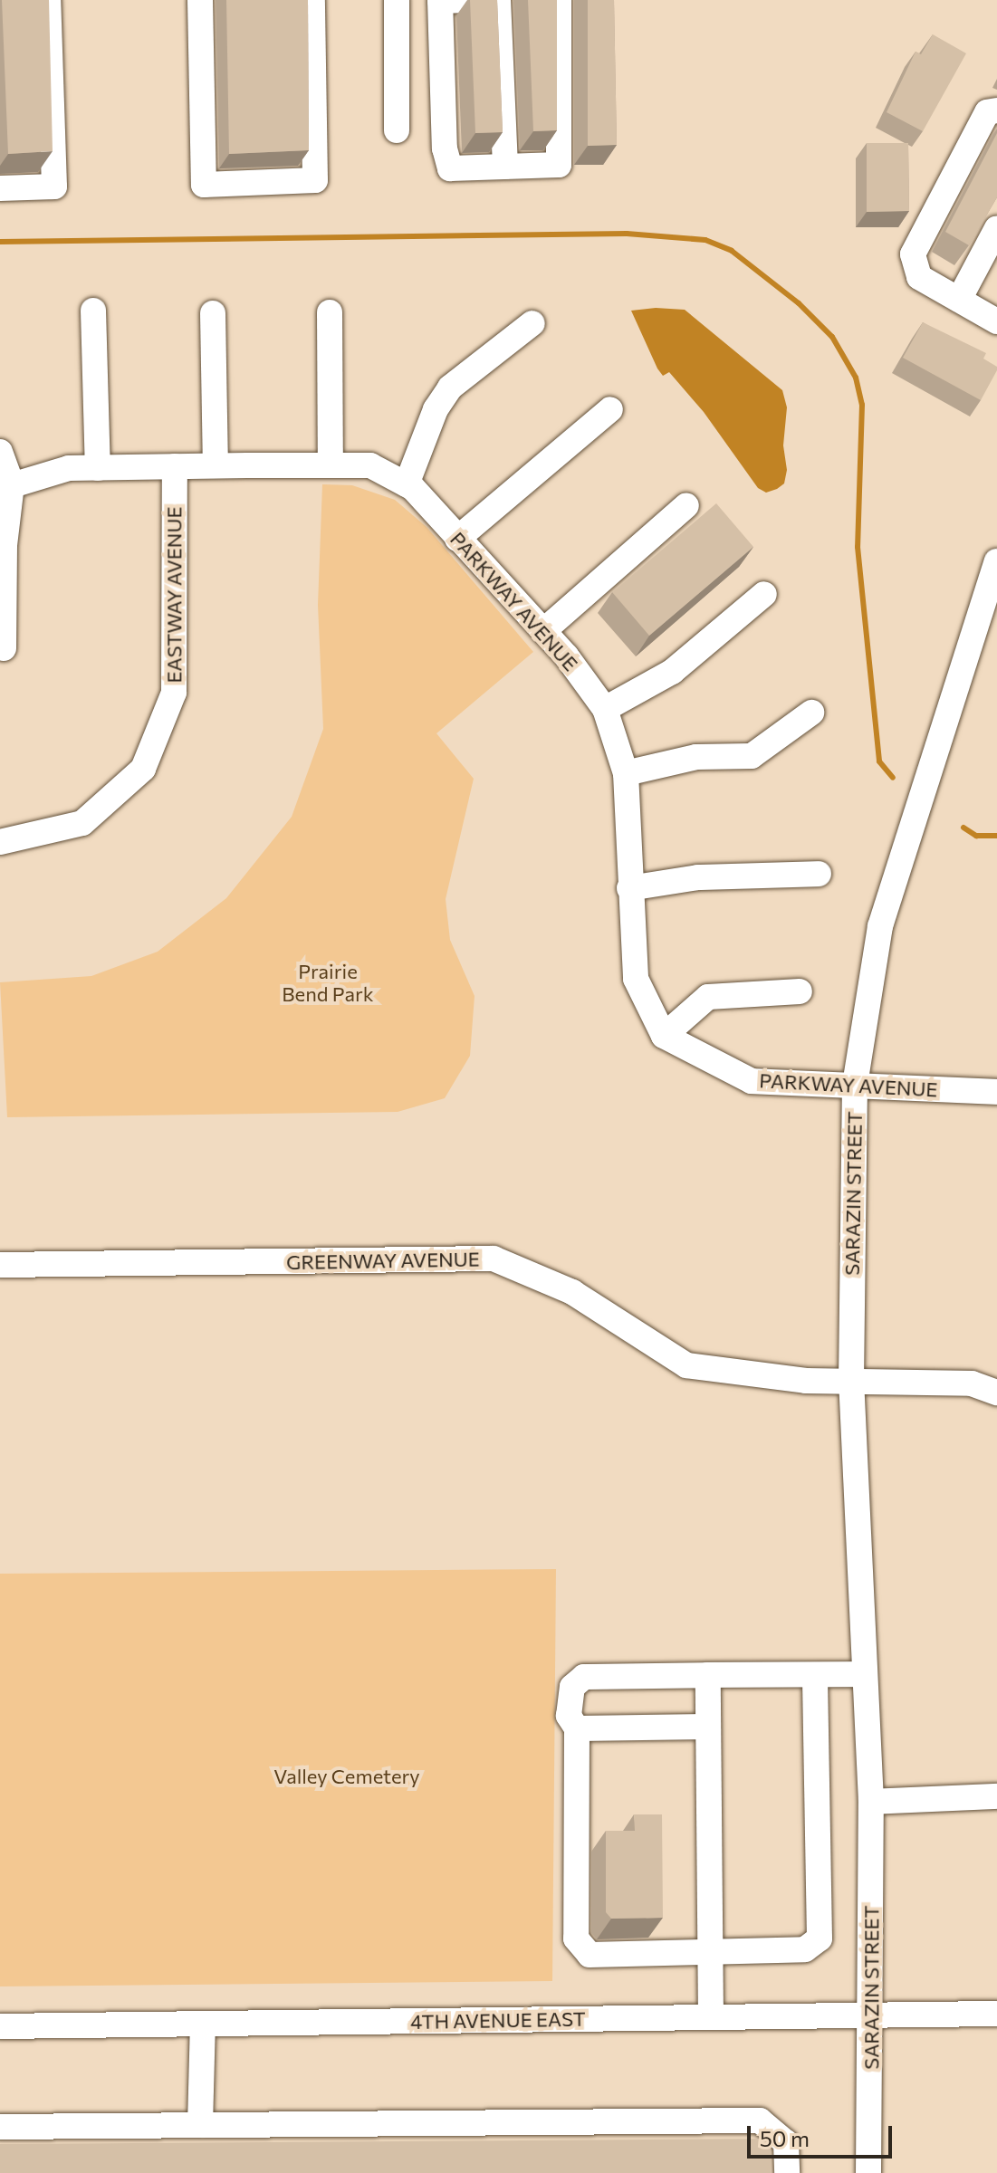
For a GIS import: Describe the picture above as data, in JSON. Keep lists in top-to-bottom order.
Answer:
{
  "streets": {
    "street": [
      "EASTWAY AVENUE",
      "PARKWAY AVENUE",
      "SARAZIN STREET",
      "GREENWAY AVENUE",
      "4TH AVENUE EAST"
    ]
  },
  "crossings": [
    ["EASTWAY AVENUE", "PARKWAY AVENUE"],
    ["PARKWAY AVENUE", "SARAZIN STREET"],
    ["SARAZIN STREET", "GREENWAY AVENUE"],
    ["SARAZIN STREET", "4TH AVENUE EAST"]
  ],
  "parks": ["Prairie Bend Park", "Valley Cemetery"],
  "scale_bar": "50 m"
}
